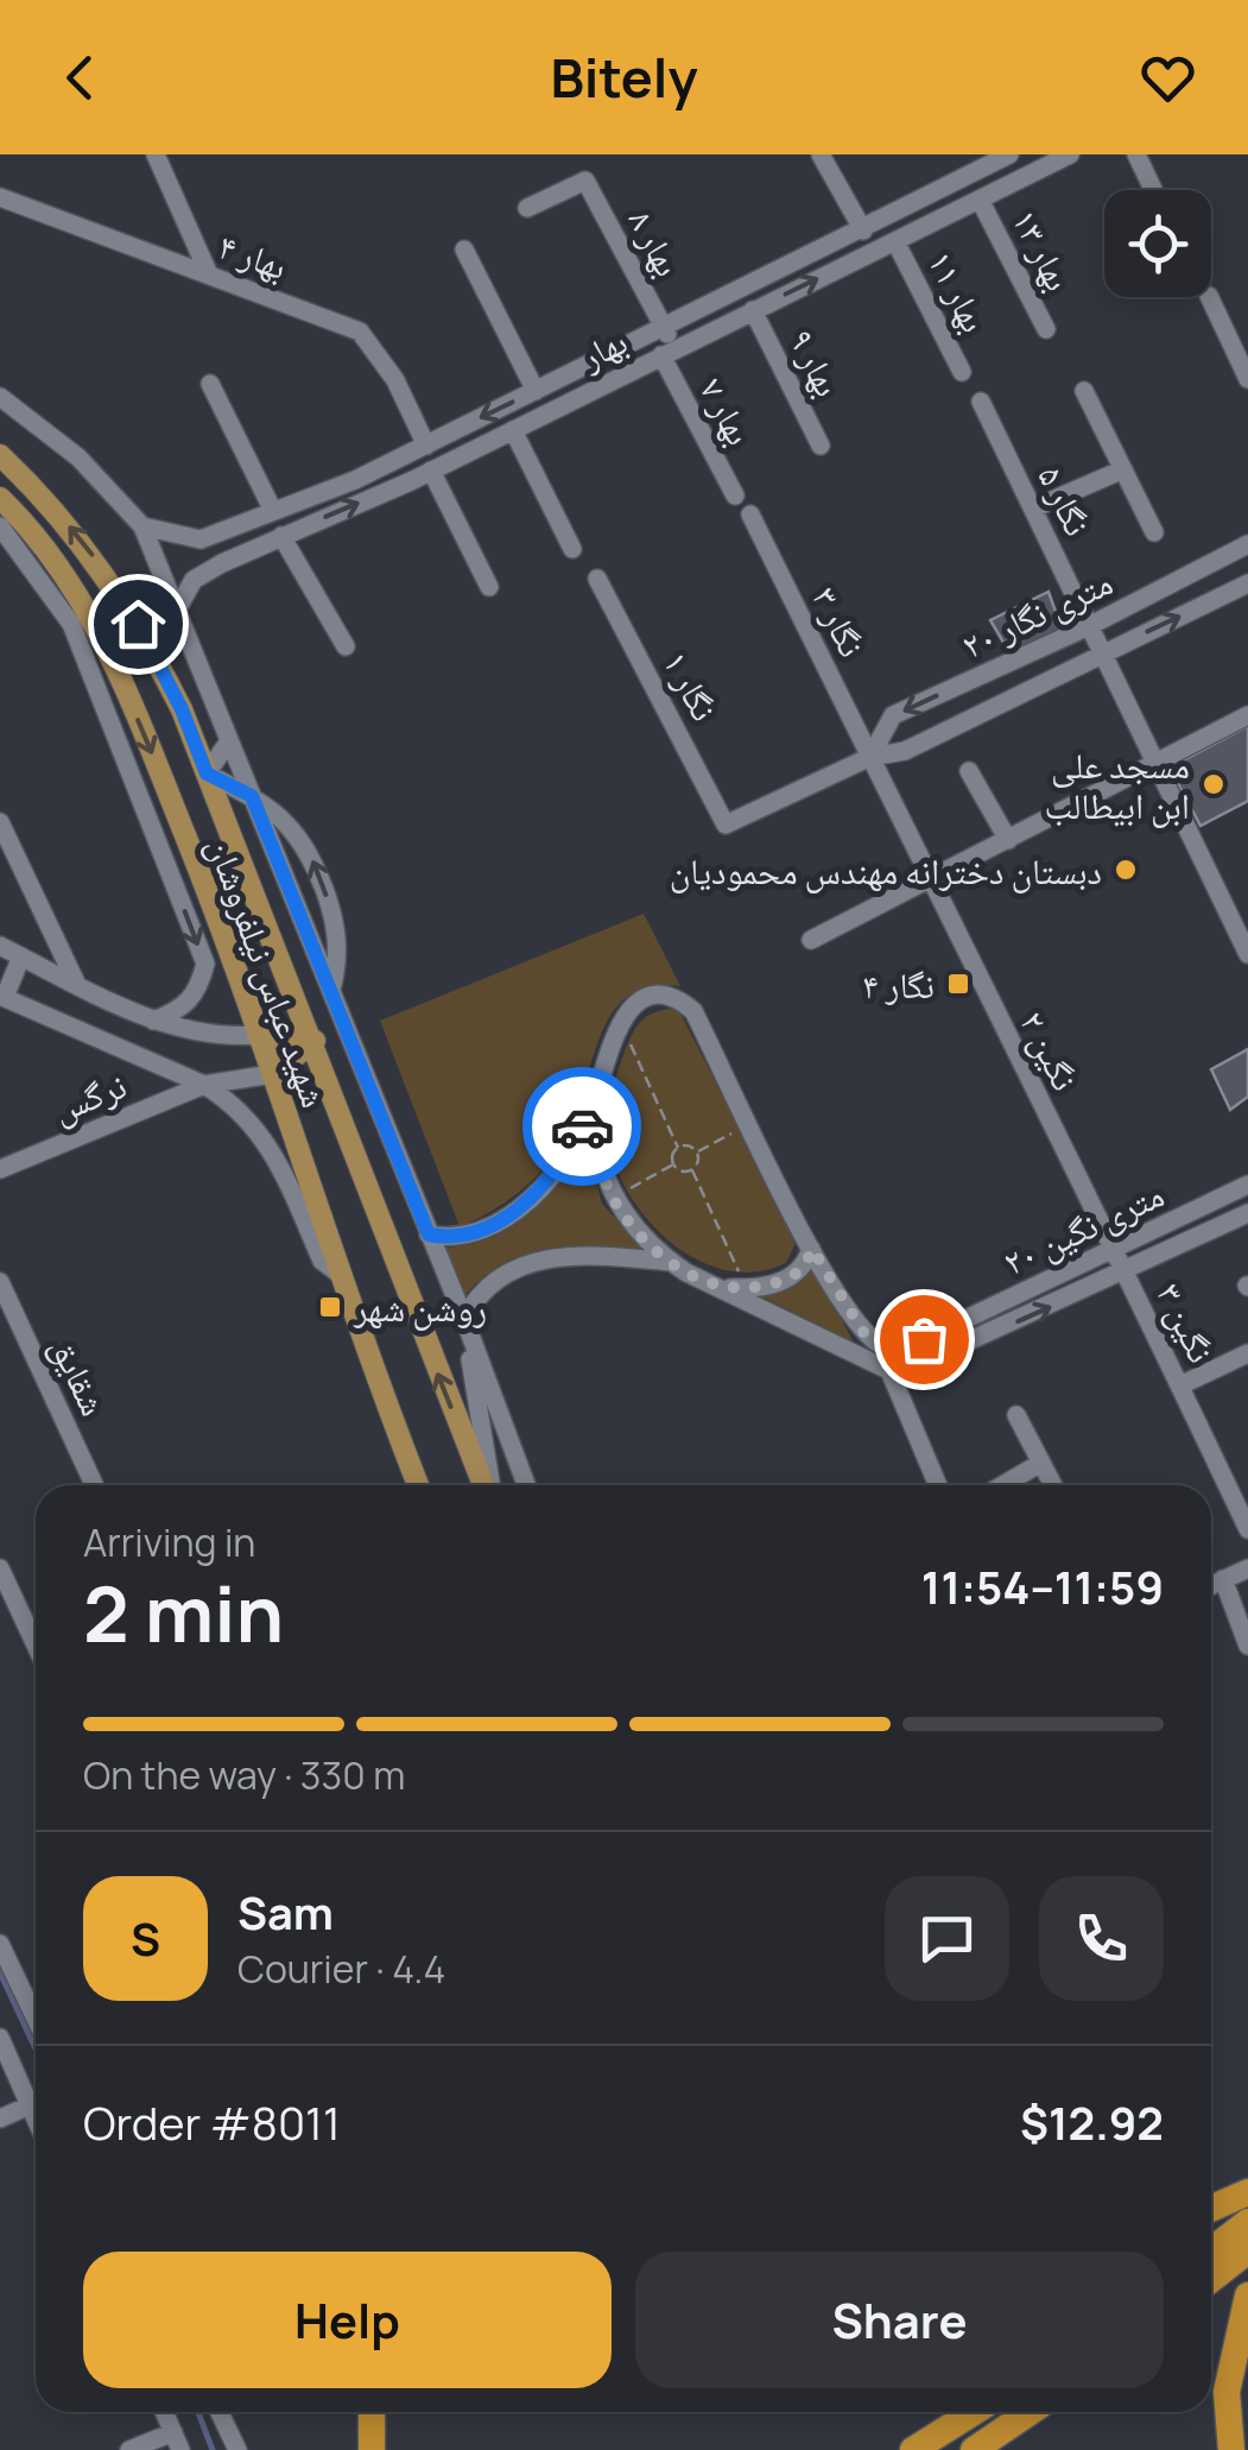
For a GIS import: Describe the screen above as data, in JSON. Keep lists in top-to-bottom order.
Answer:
{
  "streets": {
    "main road": ["شهید عباس نیلفروشان"],
    "street": [
      "بهار ۸",
      "بهار ۱۳",
      "بهار ۴",
      "بهار ۱۱",
      "بهار",
      "بهار ۹",
      "بهار ۷",
      "نگار ۵",
      "۲۰ متری نگار",
      "نگار ۳",
      "نگار ۱",
      "نگین ۲",
      "نرگس",
      "۲۰ متری نگین",
      "نگین ۳",
      "شقایق"
    ]
  },
  "crossings": [
    ["بهار ۸", "بهار"],
    ["بهار ۸", "بهار ۷"],
    ["بهار ۱۳", "بهار"],
    ["بهار ۴", "بهار"],
    ["بهار ۱۱", "بهار"],
    ["بهار", "بهار ۹"],
    ["بهار", "بهار ۷"],
    ["نگار ۵", "۲۰ متری نگار"],
    ["۲۰ متری نگار", "نگار ۳"],
    ["۲۰ متری نگار", "نگار ۱"],
    ["نگار ۳", "نگین ۲"],
    ["شهید عباس نیلفروشان", "نرگس"],
    ["نگین ۲", "۲۰ متری نگین"],
    ["نگین ۲", "نگین ۳"],
    ["۲۰ متری نگین", "نگین ۳"]
  ],
  "places": {
    "other": ["مسجد علی ابن ابیطالب", "دبستان دخترانه مهندس محمودیان"],
    "transit": ["نگار ۴", "روشن شهر"]
  },
  "page": {
    "header": "Bitely",
    "heading": ["2 min", "Arriving in", "11:54–11:59"],
    "panel": [
      "Sam",
      "Courier · 4.4",
      "Order #8011",
      "$12.92"
    ],
    "bar": "On the way · 330 m",
    "round": "S",
    "buttons": ["Help", "Share"]
  }
}
